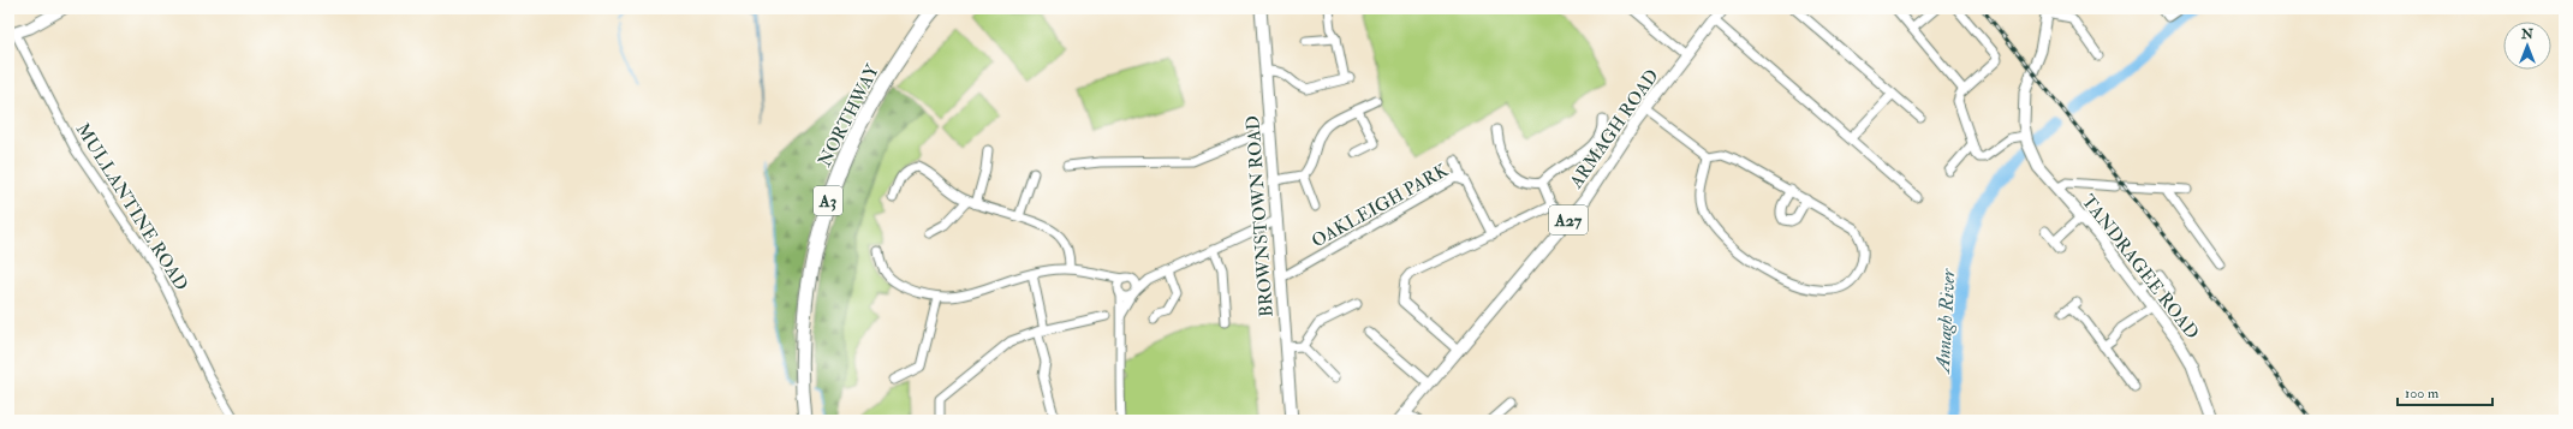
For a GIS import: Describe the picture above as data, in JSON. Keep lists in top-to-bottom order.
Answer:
{
  "streets": {
    "highway": ["NORTHWAY", "A3"],
    "main road": [
      "ARMAGH ROAD",
      "BROWNSTOWN ROAD",
      "A27",
      "TANDRAGEE ROAD"
    ],
    "street": ["OAKLEIGH PARK", "MULLANTINE ROAD"]
  },
  "crossings": [
    ["OAKLEIGH PARK", "BROWNSTOWN ROAD"]
  ],
  "water": ["Annagh River"],
  "scale_bar": "100 m",
  "north": "top"
}
